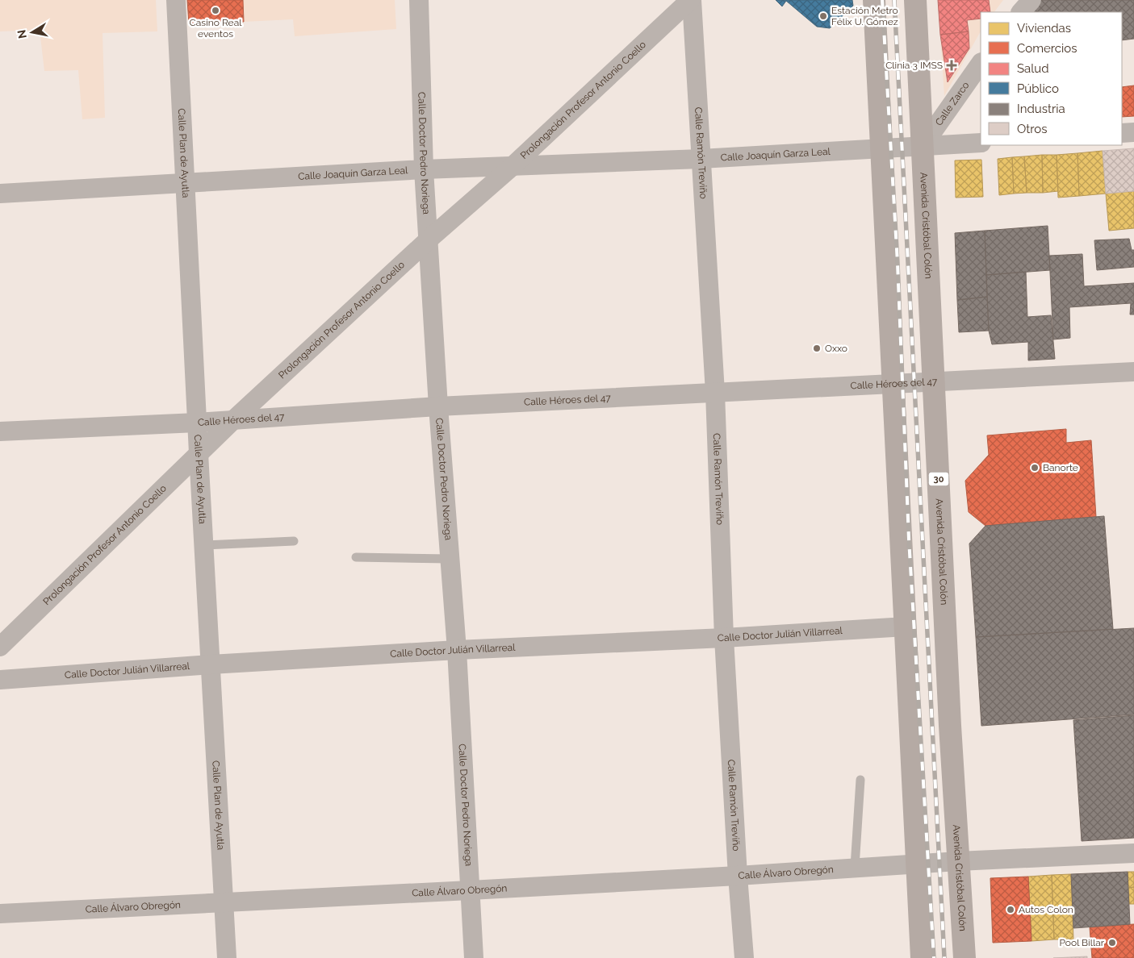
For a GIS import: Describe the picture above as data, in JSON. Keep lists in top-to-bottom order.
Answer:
{
  "streets": {
    "main road": ["Avenida Cristóbal Colón", "30"],
    "street": [
      "Prolongación Profesor Antonio Coello",
      "Calle Zarco",
      "Calle Plan de Ayutla",
      "Calle Doctor Pedro Noriega",
      "Calle Ramón Treviño",
      "Calle Joaquín Garza Leal",
      "Calle Héroes del 47",
      "Calle Doctor Julián Villarreal",
      "Calle Álvaro Obregón"
    ]
  },
  "crossings": [
    ["Prolongación Profesor Antonio Coello", "Calle Plan de Ayutla"],
    ["Prolongación Profesor Antonio Coello", "Calle Doctor Pedro Noriega"],
    ["Prolongación Profesor Antonio Coello", "Calle Ramón Treviño"],
    ["Prolongación Profesor Antonio Coello", "Calle Joaquín Garza Leal"],
    ["Prolongación Profesor Antonio Coello", "Calle Héroes del 47"],
    ["Calle Zarco", "Calle Joaquín Garza Leal"],
    ["Calle Zarco", "Avenida Cristóbal Colón"],
    ["Calle Plan de Ayutla", "Calle Joaquín Garza Leal"],
    ["Calle Plan de Ayutla", "Calle Héroes del 47"],
    ["Calle Plan de Ayutla", "Calle Doctor Julián Villarreal"],
    ["Calle Plan de Ayutla", "Calle Álvaro Obregón"],
    ["Calle Doctor Pedro Noriega", "Calle Joaquín Garza Leal"],
    ["Calle Doctor Pedro Noriega", "Calle Héroes del 47"],
    ["Calle Doctor Pedro Noriega", "Calle Doctor Julián Villarreal"],
    ["Calle Doctor Pedro Noriega", "Calle Álvaro Obregón"],
    ["Calle Ramón Treviño", "Calle Joaquín Garza Leal"],
    ["Calle Ramón Treviño", "Calle Héroes del 47"],
    ["Calle Ramón Treviño", "Calle Doctor Julián Villarreal"],
    ["Calle Ramón Treviño", "Calle Álvaro Obregón"],
    ["Calle Joaquín Garza Leal", "Avenida Cristóbal Colón"],
    ["Avenida Cristóbal Colón", "Calle Héroes del 47"],
    ["Avenida Cristóbal Colón", "Calle Álvaro Obregón"]
  ],
  "places": {
    "other": [
      "Casino Real eventos",
      "Estación Metro Félix U. Gómez",
      "Oxxo",
      "Banorte",
      "Autos Colon",
      "Pool Billar"
    ],
    "health": ["Clinia 3 IMSS"]
  },
  "legend": [
    "Viviendas",
    "Comercios",
    "Salud",
    "Público",
    "Industria",
    "Otros"
  ],
  "north": "left"
}
